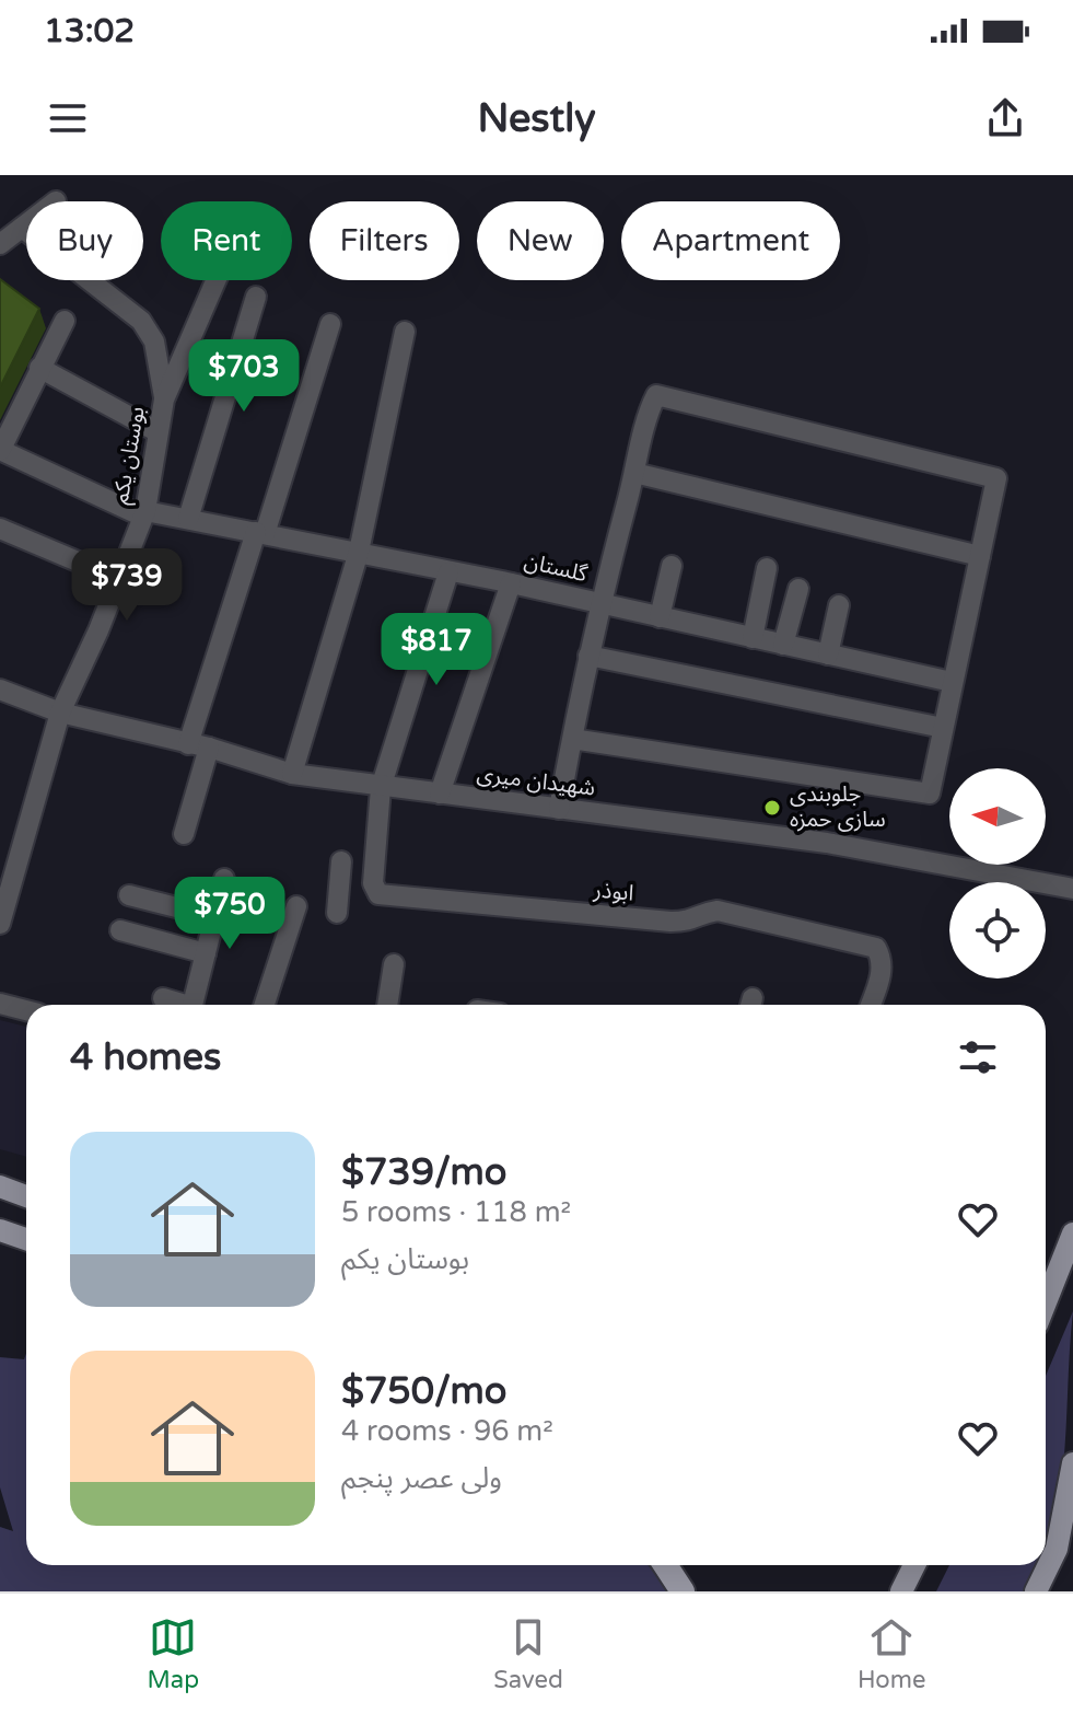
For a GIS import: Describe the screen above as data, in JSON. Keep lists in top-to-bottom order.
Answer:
{
  "streets": {
    "street": [
      "بوستان یکم",
      "گلستان",
      "شهیدان میری",
      "ابوذر"
    ]
  },
  "crossings": [
    ["بوستان یکم", "گلستان"],
    ["بوستان یکم", "شهیدان میری"]
  ],
  "places": ["جلوبندی سازی حمزه"],
  "north": "left",
  "page": {
    "status": "13:02",
    "header": "Nestly",
    "chip": [
      "Buy",
      "Rent",
      "Filters",
      "New",
      "Apartment"
    ],
    "price": [
      "$703",
      "$739",
      "$817",
      "$750"
    ],
    "heading": "4 homes",
    "list": [
      {
        "name": "$739/mo",
        "note": "5 rooms · 118 m² · بوستان یکم"
      },
      {
        "name": "$750/mo",
        "note": "4 rooms · 96 m² · ولی عصر پنجم"
      }
    ],
    "tabs": ["Map", "Saved", "Home"]
  }
}
